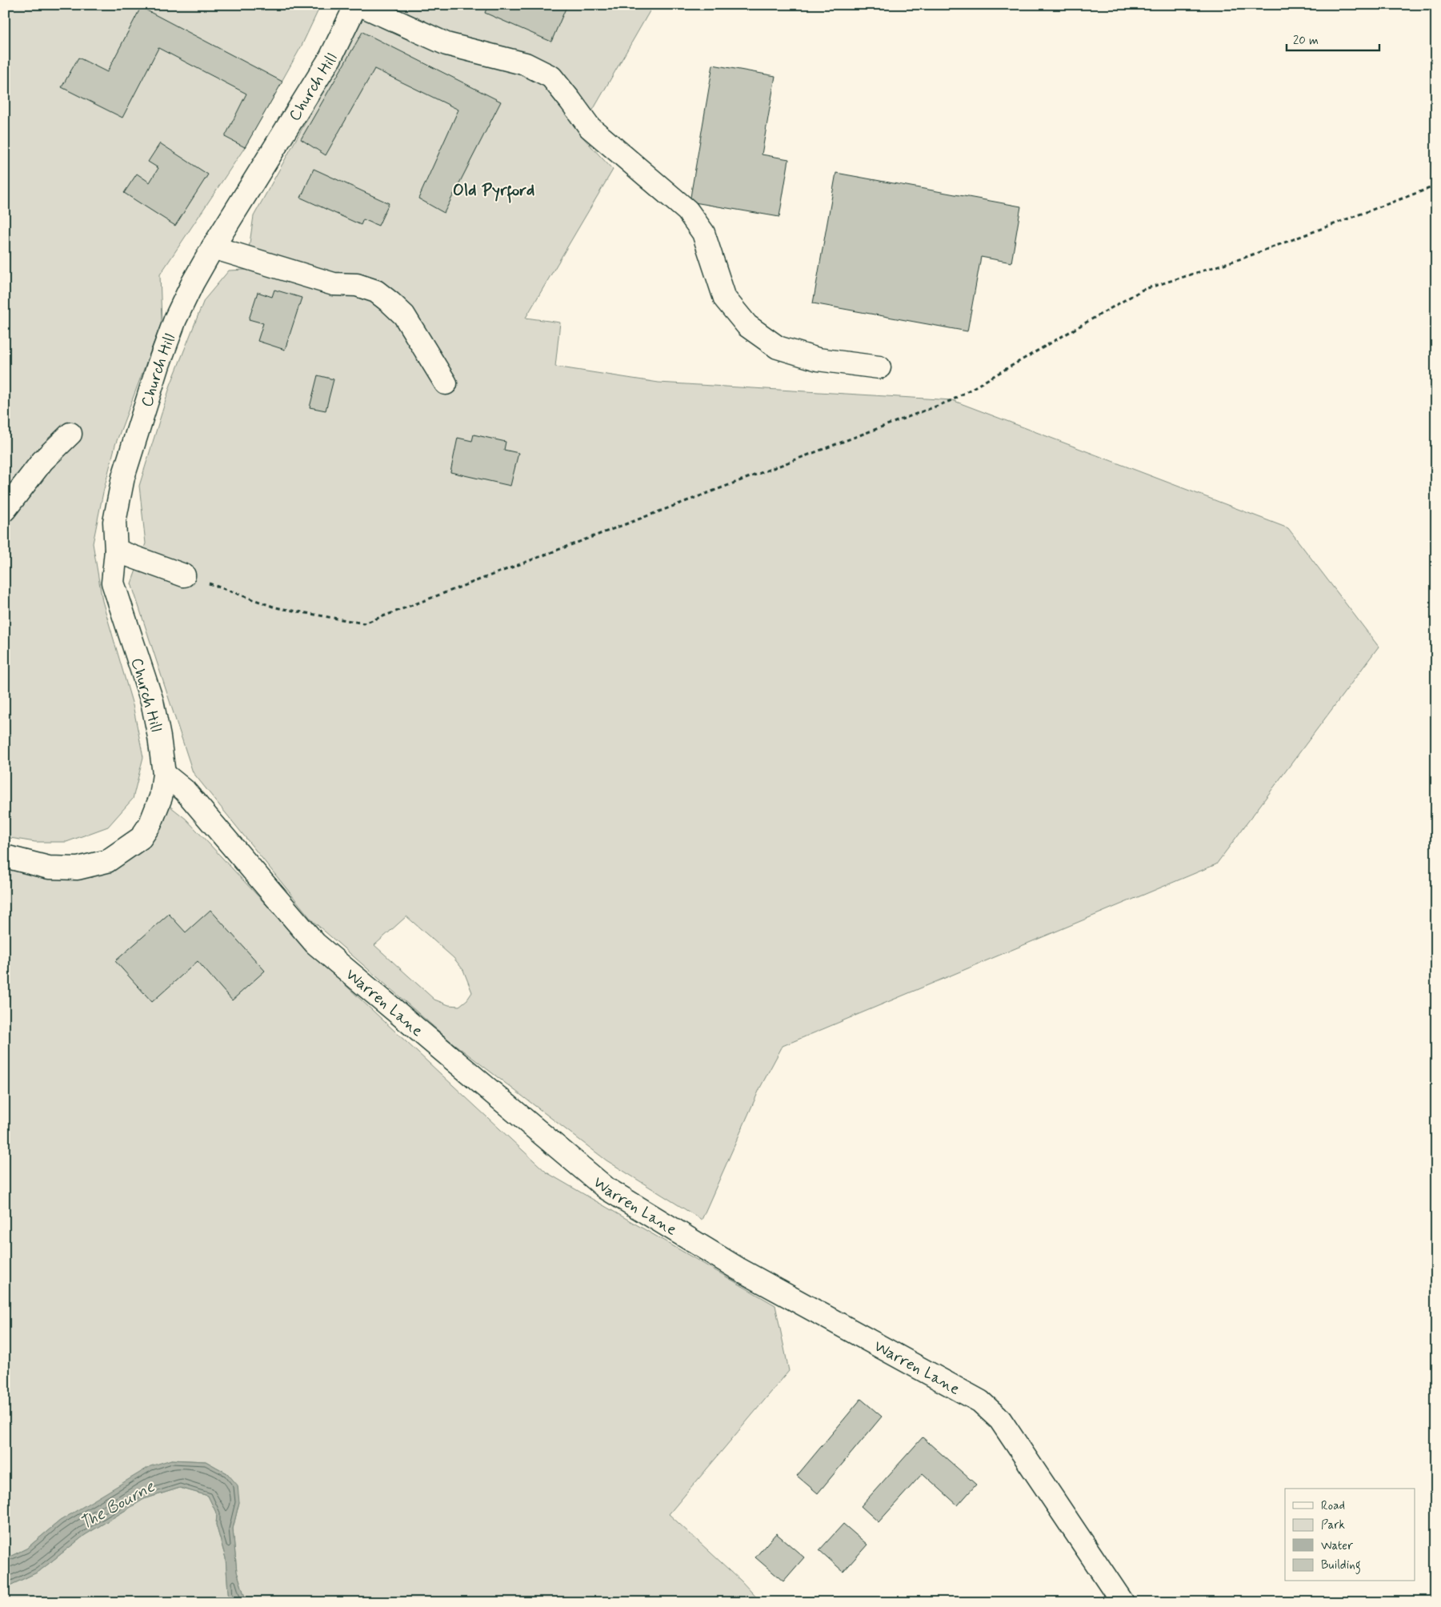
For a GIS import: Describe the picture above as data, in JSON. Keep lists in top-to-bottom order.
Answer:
{
  "streets": {
    "street": ["Church Hill", "Warren Lane"]
  },
  "crossings": [
    ["Church Hill", "Warren Lane"]
  ],
  "districts": ["Old Pyrford"],
  "water": ["The Bourne"],
  "legend": [
    "Road",
    "Park",
    "Water",
    "Building"
  ],
  "scale_bar": "20 m"
}
